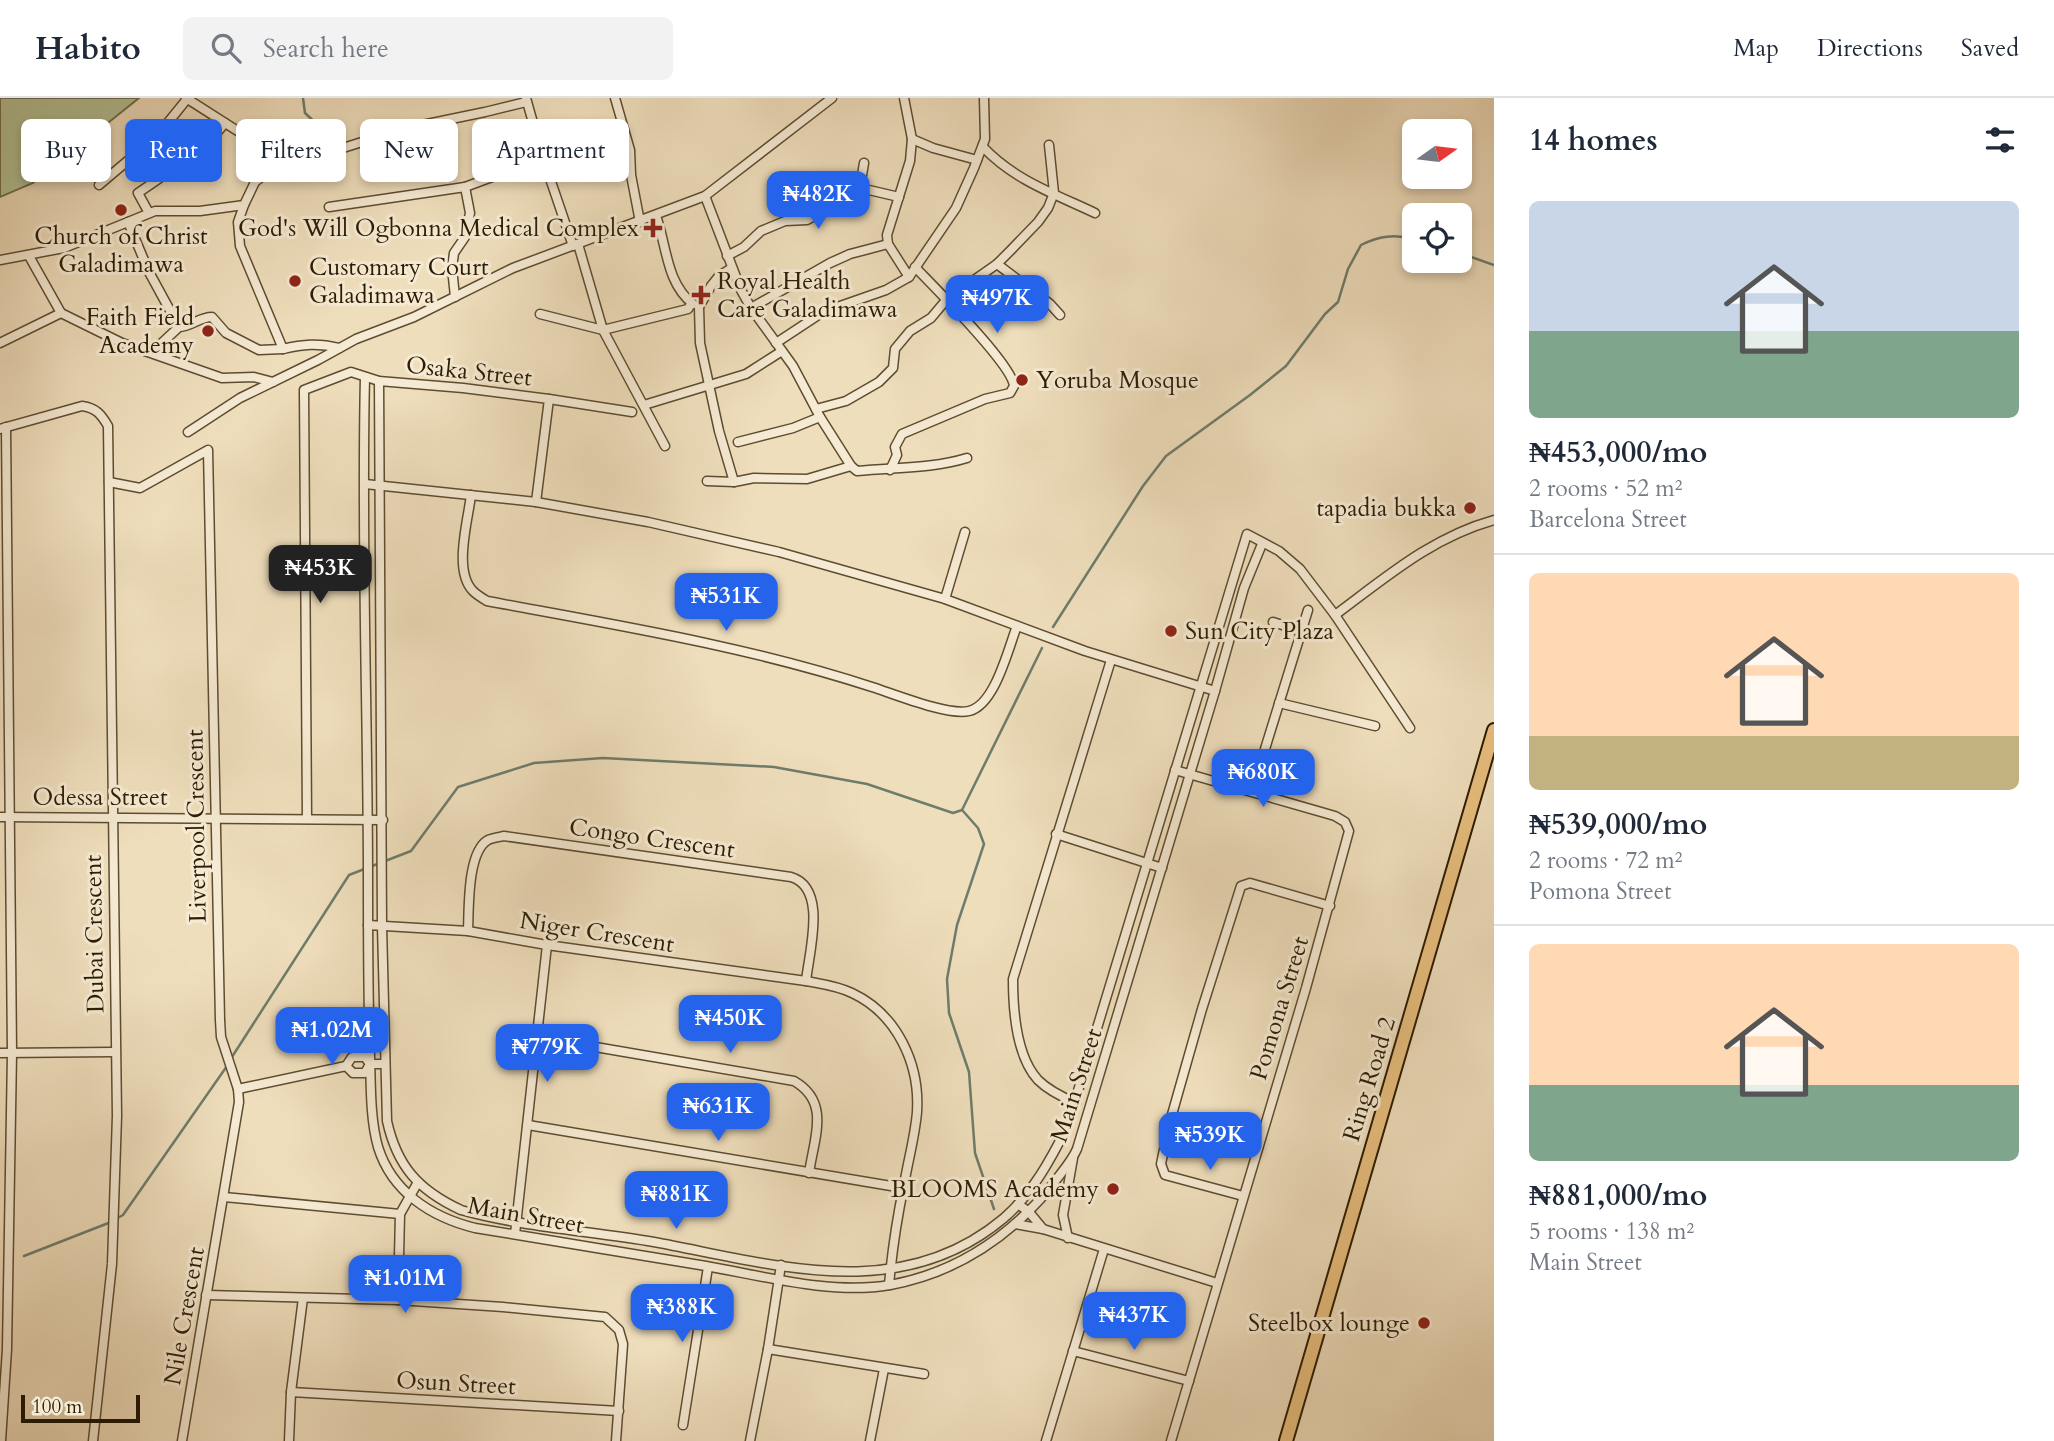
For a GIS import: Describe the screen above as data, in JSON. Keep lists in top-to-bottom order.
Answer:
{
  "streets": {
    "main road": ["Ring Road 2"],
    "street": [
      "Osaka Street",
      "Odessa Street",
      "Liverpool Crescent",
      "Congo Crescent",
      "Niger Crescent",
      "Dubai Crescent",
      "Pomona Street",
      "Main Street",
      "Nile Crescent",
      "Osun Street"
    ]
  },
  "crossings": [
    ["Osaka Street", "Odessa Street"],
    ["Osaka Street", "Main Street"],
    ["Odessa Street", "Liverpool Crescent"],
    ["Odessa Street", "Dubai Crescent"],
    ["Odessa Street", "Main Street"],
    ["Liverpool Crescent", "Dubai Crescent"],
    ["Liverpool Crescent", "Nile Crescent"],
    ["Congo Crescent", "Niger Crescent"],
    ["Niger Crescent", "Main Street"],
    ["Pomona Street", "Main Street"]
  ],
  "places": {
    "other": [
      "Church of Christ Galadimawa",
      "Customary Court Galadimawa",
      "Faith Field Academy",
      "Yoruba Mosque",
      "tapadia bukka",
      "Sun City Plaza",
      "BLOOMS Academy",
      "Steelbox lounge"
    ],
    "health": ["God's Will Ogbonna Medical Complex", "Royal Health Care Galadimawa"]
  },
  "scale_bar": "100 m",
  "north": "right",
  "page": {
    "header": "Habito",
    "search": "Search here",
    "nav": ["Map", "Directions", "Saved"],
    "heading": "14 homes",
    "chip": [
      "Buy",
      "Rent",
      "Filters",
      "New",
      "Apartment"
    ],
    "price": [
      "₦482K",
      "₦497K",
      "₦453K",
      "₦531K",
      "₦680K",
      "₦450K",
      "₦1.02M",
      "₦779K",
      "₦631K",
      "₦539K",
      "₦881K",
      "₦1.01M",
      "₦388K",
      "₦437K"
    ],
    "list": [
      {
        "name": "₦453,000/mo",
        "note": "2 rooms · 52 m² · Barcelona Street"
      },
      {
        "name": "₦539,000/mo",
        "note": "2 rooms · 72 m² · Pomona Street"
      },
      {
        "name": "₦881,000/mo",
        "note": "5 rooms · 138 m² · Main Street"
      }
    ],
    "scale": "100 m"
  }
}
